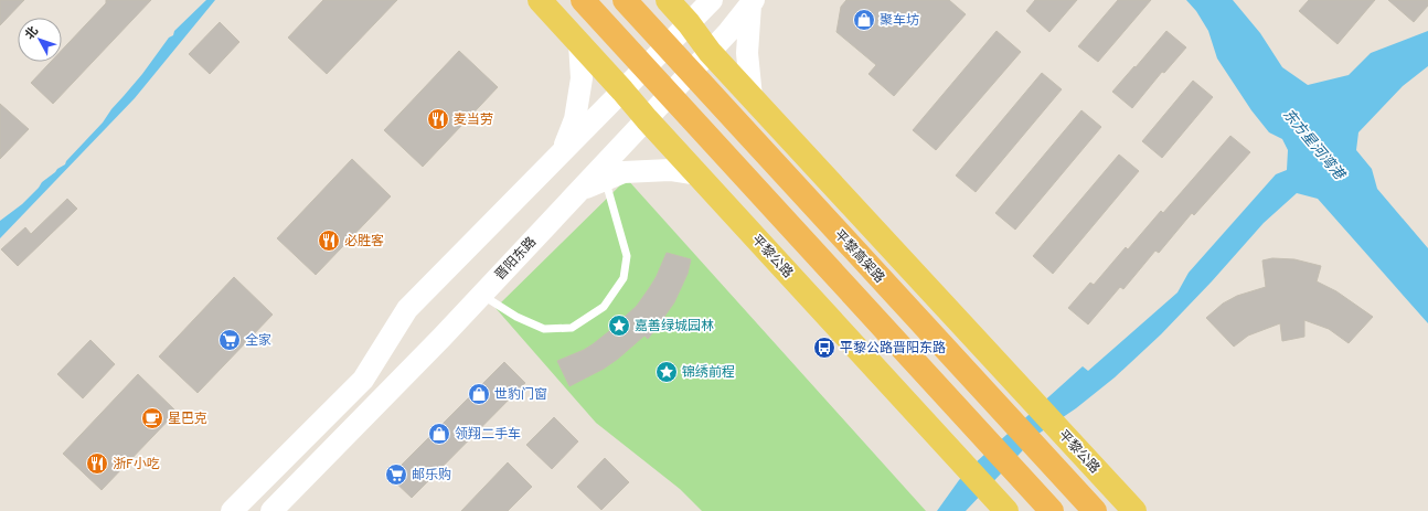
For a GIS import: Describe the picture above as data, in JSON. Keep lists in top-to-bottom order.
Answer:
{
  "streets": {
    "highway": ["平黎高架路"],
    "main road": ["平黎公路", "晋阳东路"]
  },
  "crossings": [
    ["平黎公路", "晋阳东路"]
  ],
  "water": ["东方星河湾港"],
  "places": {
    "shop": ["聚车坊", "世豹门窗", "领翔二手车"],
    "restaurant": ["麦当劳", "必胜客", "浙F小吃"],
    "place": ["嘉善绿城园林", "锦绣前程"],
    "supermarket": ["全家", "邮乐购"],
    "bus stop": ["平黎公路晋阳东路"],
    "cafe": ["星巴克"]
  },
  "north": "top left"
}
